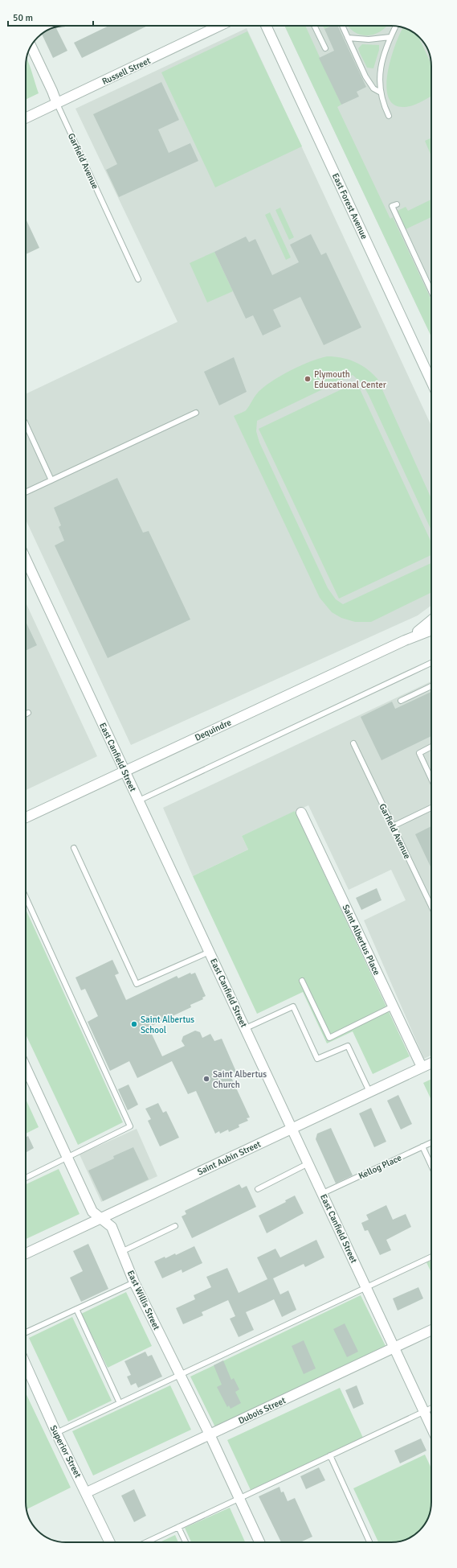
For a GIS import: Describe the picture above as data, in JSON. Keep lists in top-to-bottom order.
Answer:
{
  "streets": {
    "street": [
      "Russell Street",
      "Garfield Avenue",
      "East Forest Avenue",
      "Dequindre",
      "East Canfield Street",
      "Saint Albertus Place",
      "Saint Aubin Street",
      "East Willis Street",
      "Dubois Street",
      "Superior Street"
    ],
    "lane": ["Kellog Place"]
  },
  "crossings": [
    ["Russell Street", "Garfield Avenue"],
    ["Dequindre", "East Canfield Street"],
    ["East Canfield Street", "Saint Aubin Street"],
    ["East Canfield Street", "Kellog Place"],
    ["East Canfield Street", "Dubois Street"],
    ["Saint Albertus Place", "Saint Aubin Street"],
    ["Saint Aubin Street", "East Willis Street"],
    ["East Willis Street", "Dubois Street"],
    ["Dubois Street", "Superior Street"]
  ],
  "places": ["Plymouth Educational Center", "Saint Albertus School", "Saint Albertus Church"],
  "scale_bar": "50 m"
}
